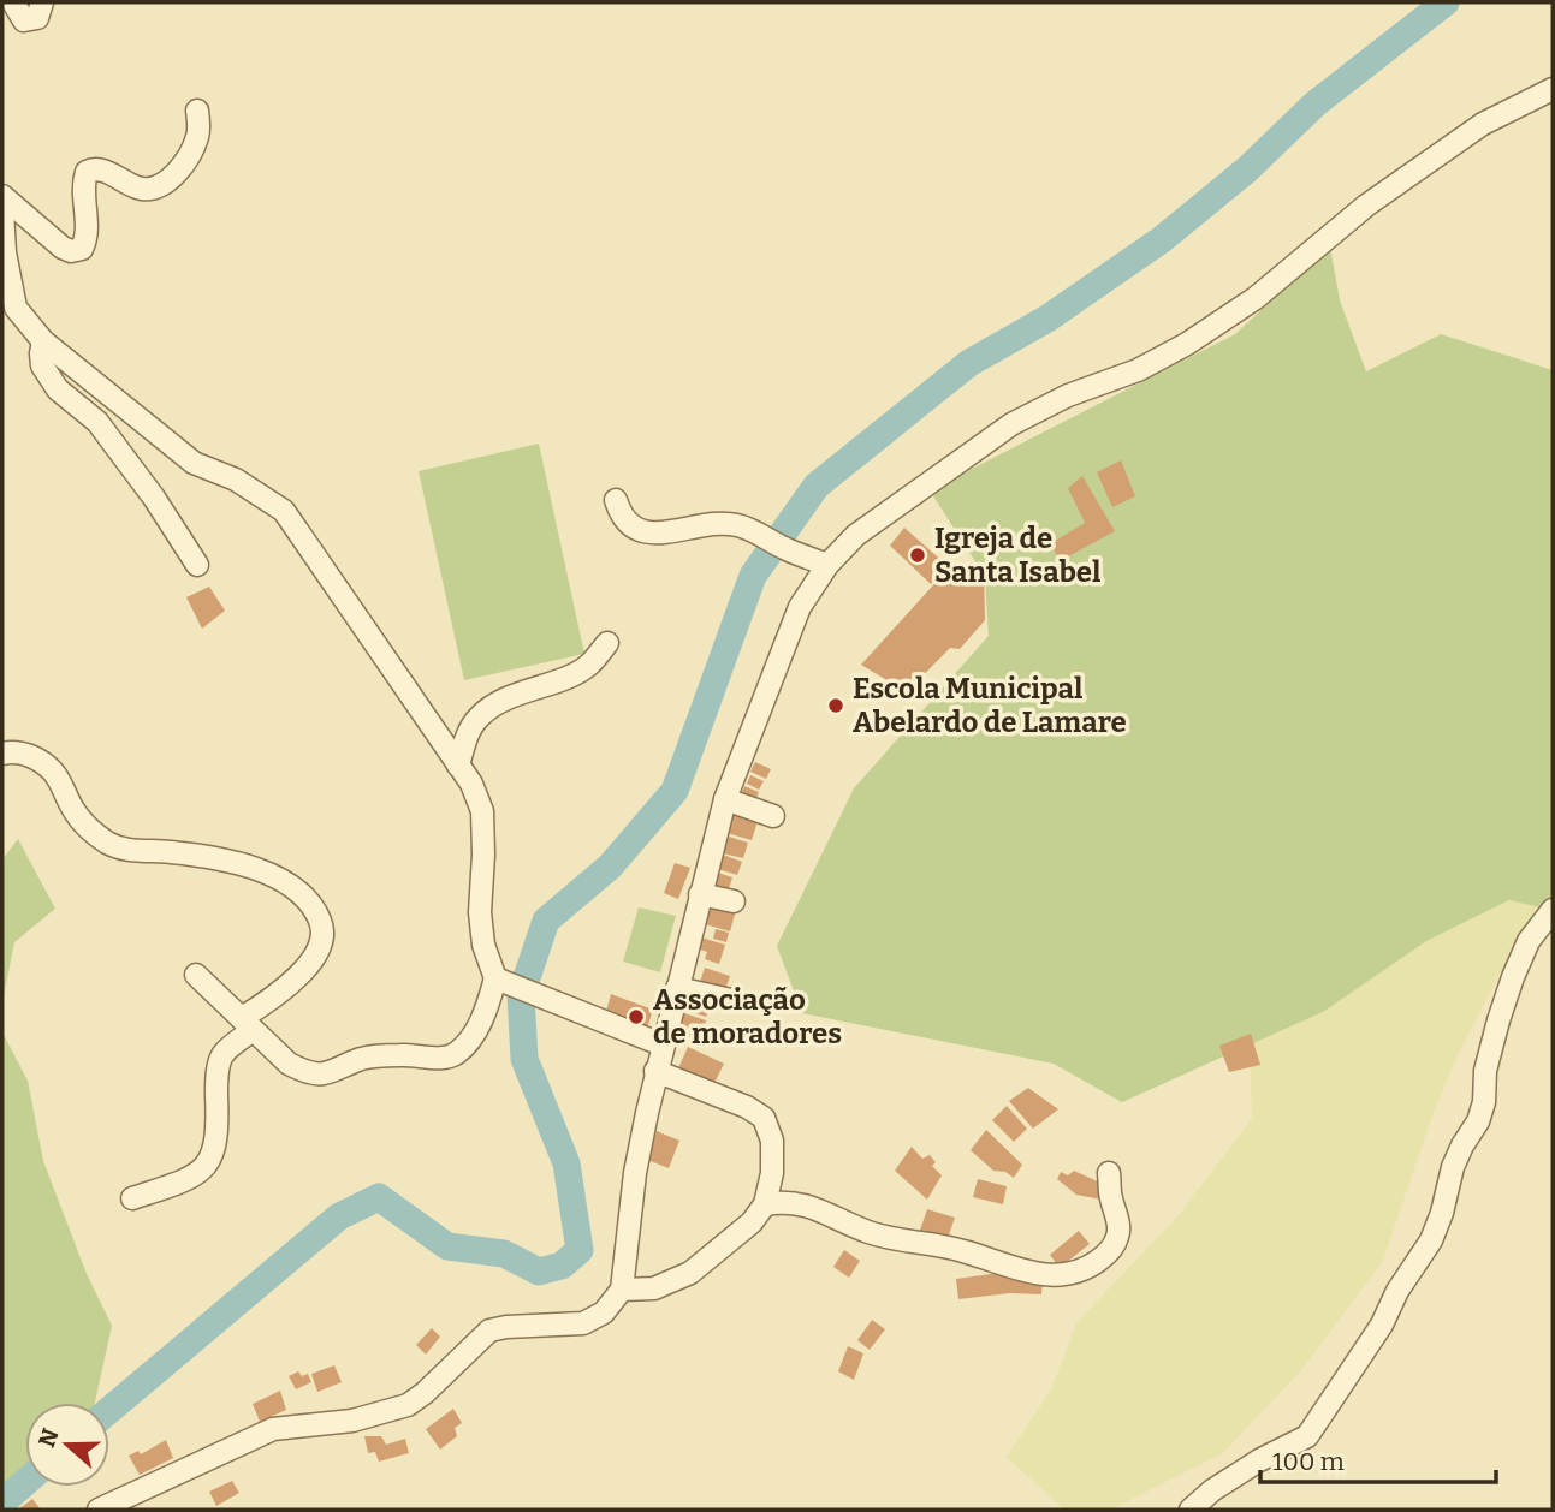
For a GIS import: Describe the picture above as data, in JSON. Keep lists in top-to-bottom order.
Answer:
{
  "places": ["Igreja de Santa Isabel", "Escola Municipal Abelardo de Lamare", "Associação de moradores"],
  "scale_bar": "100 m",
  "north": "left"
}
